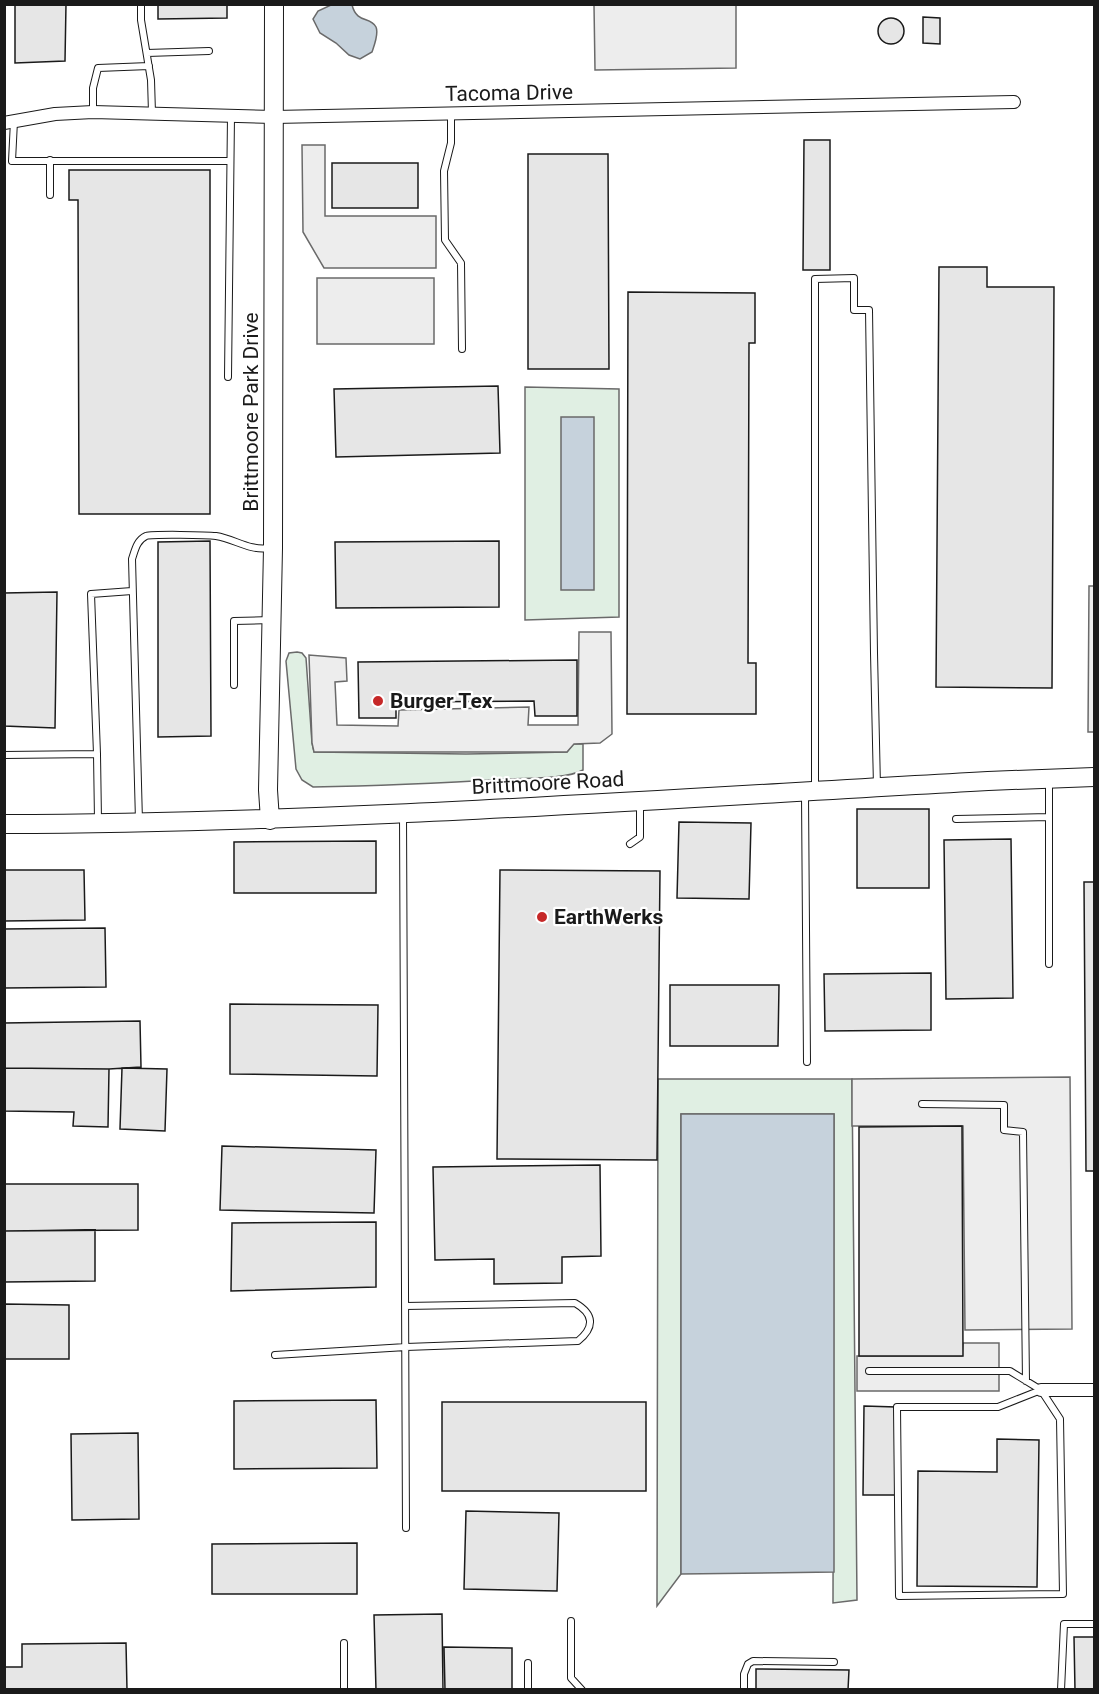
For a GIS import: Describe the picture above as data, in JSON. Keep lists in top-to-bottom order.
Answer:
{
  "streets": {
    "main road": ["Brittmoore Park Drive", "Brittmoore Road"],
    "street": ["Tacoma Drive"]
  },
  "crossings": [
    ["Tacoma Drive", "Brittmoore Park Drive"],
    ["Brittmoore Park Drive", "Brittmoore Road"]
  ],
  "places": ["Burger Tex", "EarthWerks"]
}
